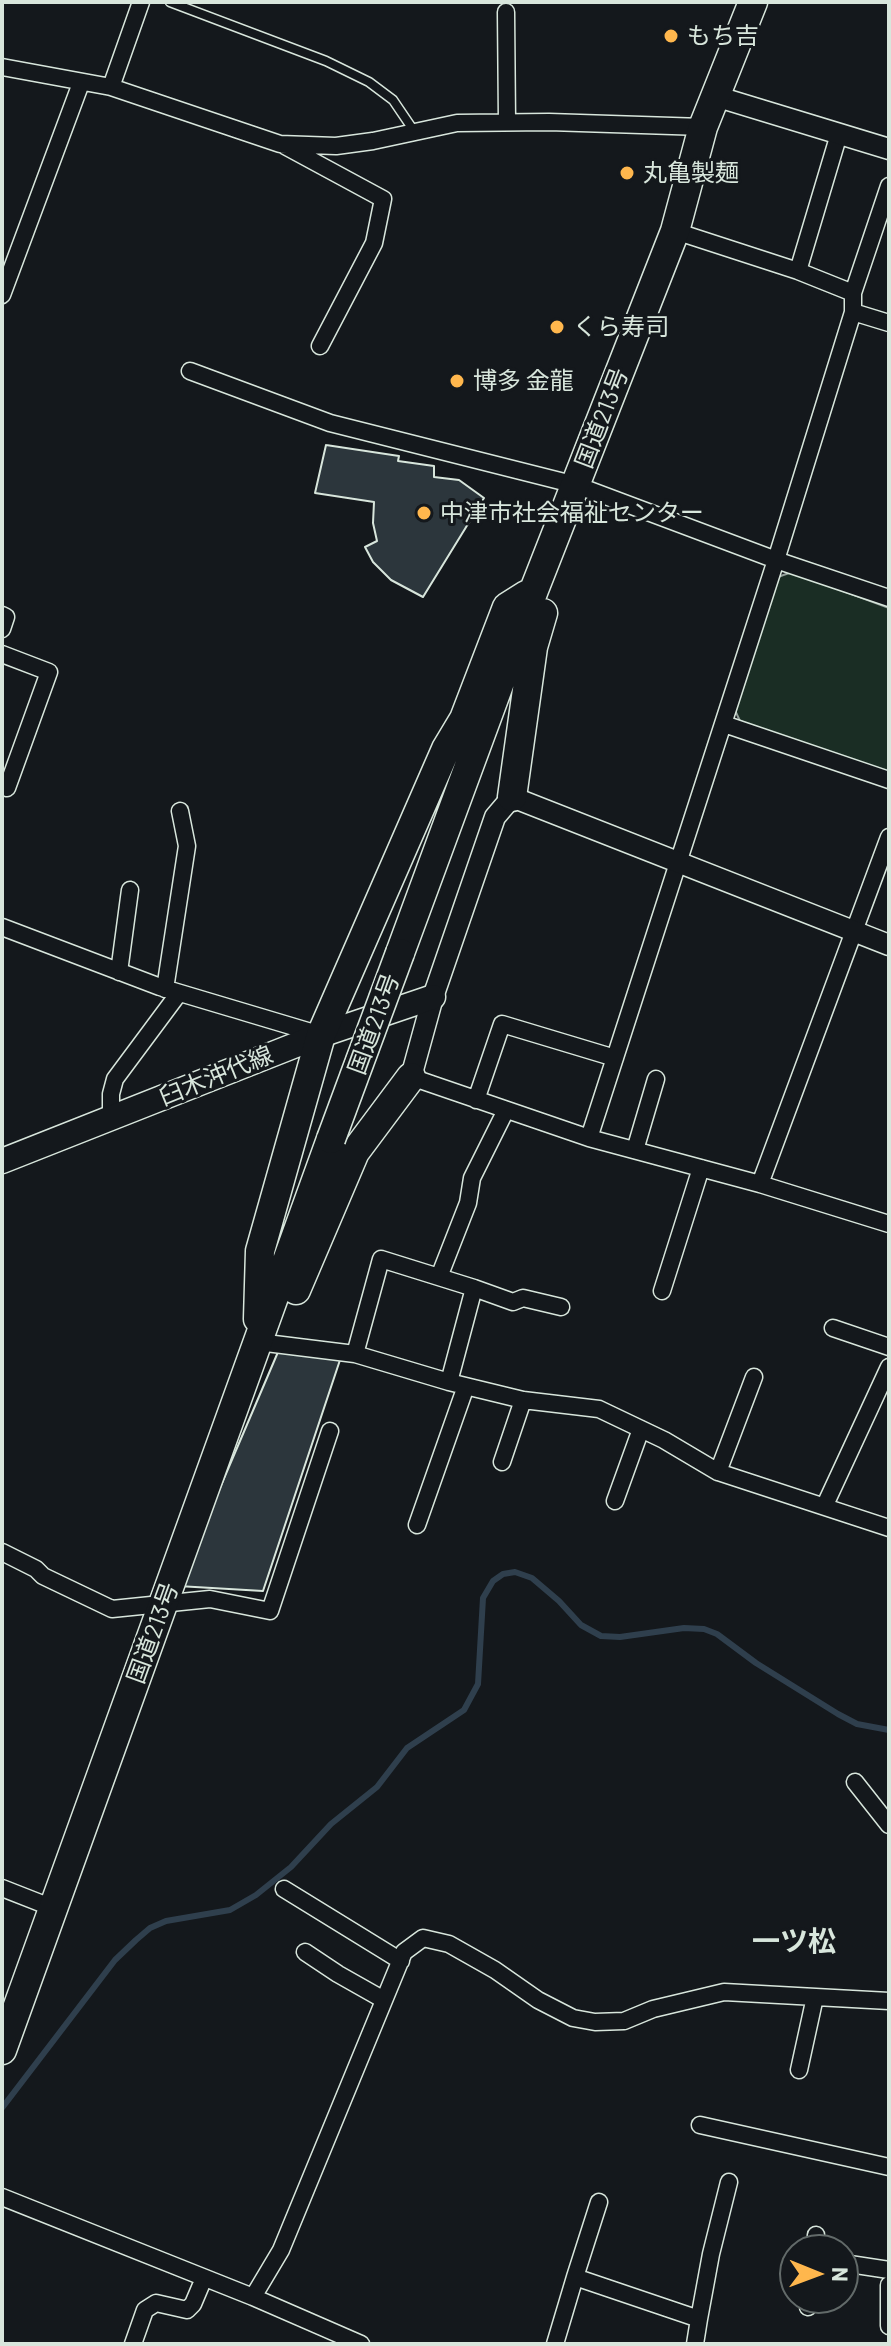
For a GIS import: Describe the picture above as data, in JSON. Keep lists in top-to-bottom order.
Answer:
{
  "streets": {
    "highway": ["国道213号"],
    "main road": ["臼木沖代線"]
  },
  "districts": ["一ツ松"],
  "places": [
    "もち吉",
    "丸亀製麺",
    "くら寿司",
    "博多 金龍",
    "中津市社会福祉センター"
  ],
  "north": "right"
}
